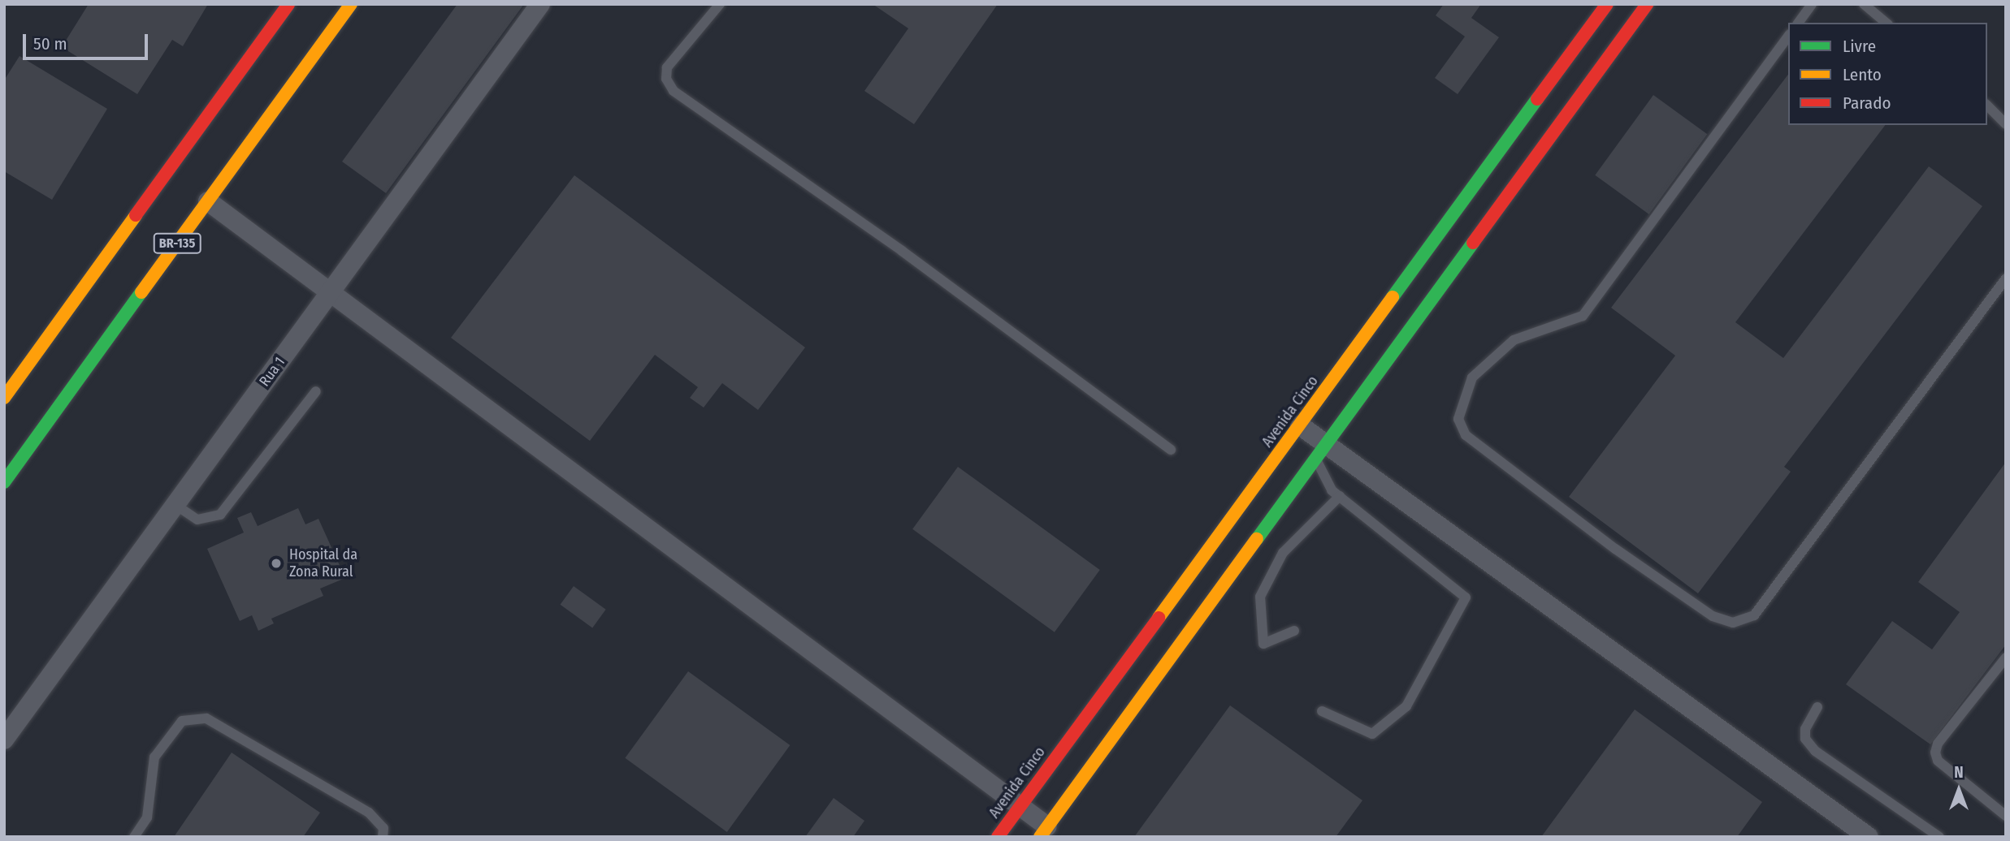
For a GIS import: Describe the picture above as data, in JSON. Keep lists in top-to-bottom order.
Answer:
{
  "streets": {
    "main road": ["BR-135", "Avenida Cinco"],
    "street": ["Rua 1"]
  },
  "places": ["Hospital da Zona Rural"],
  "legend": ["Livre", "Lento", "Parado"],
  "scale_bar": "50 m",
  "north": "top"
}
